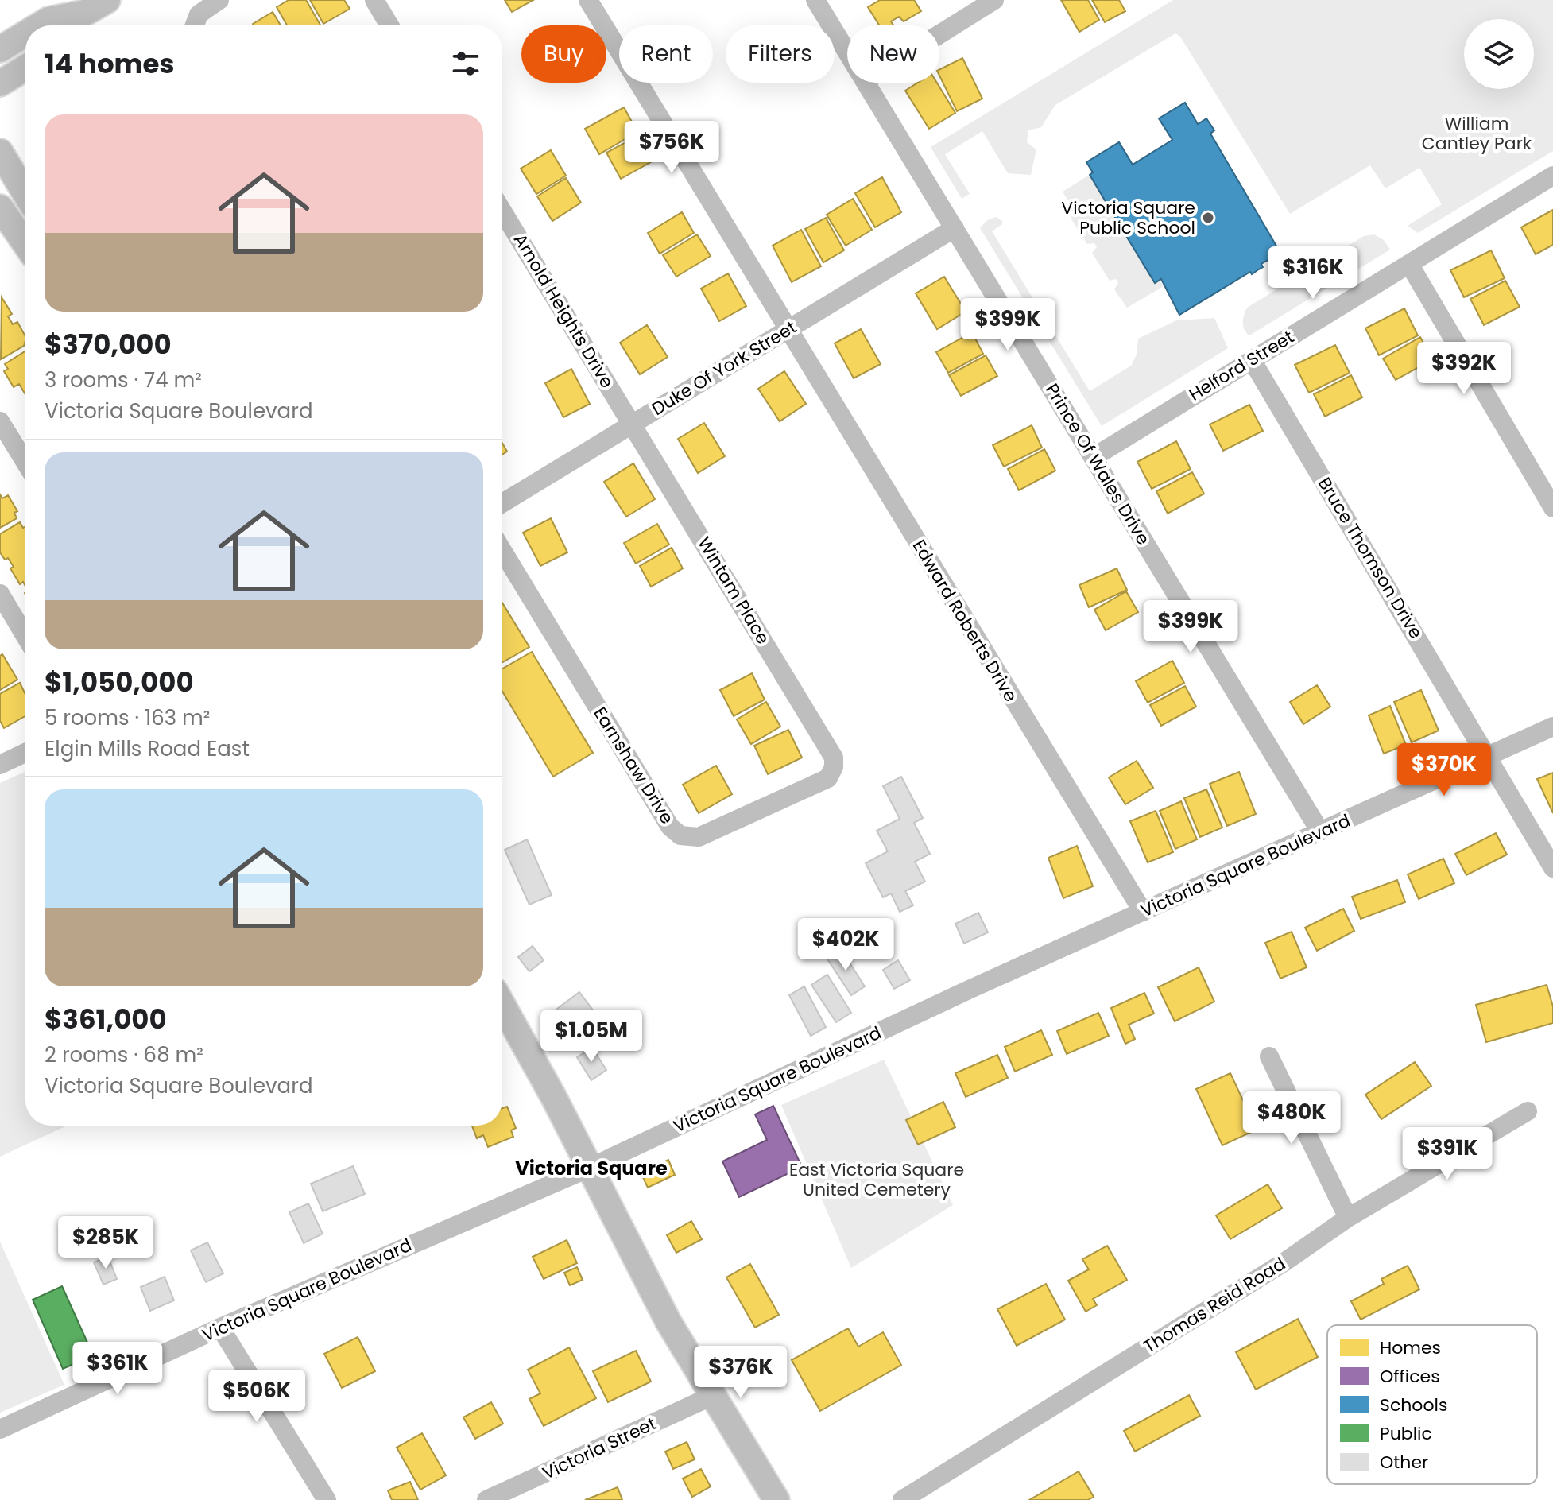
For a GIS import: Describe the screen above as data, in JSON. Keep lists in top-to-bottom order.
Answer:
{
  "streets": {
    "street": [
      "Arnold Heights Drive",
      "Helford Street",
      "Duke Of York Street",
      "Prince Of Wales Drive",
      "Bruce Thomson Drive",
      "Wintam Place",
      "Edward Roberts Drive",
      "Earnshaw Drive",
      "Victoria Square Boulevard",
      "Thomas Reid Road",
      "Victoria Street"
    ]
  },
  "crossings": [
    ["Arnold Heights Drive", "Duke Of York Street"],
    ["Arnold Heights Drive", "Wintam Place"],
    ["Helford Street", "Prince Of Wales Drive"],
    ["Helford Street", "Bruce Thomson Drive"],
    ["Duke Of York Street", "Prince Of Wales Drive"],
    ["Duke Of York Street", "Wintam Place"],
    ["Duke Of York Street", "Edward Roberts Drive"],
    ["Prince Of Wales Drive", "Victoria Square Boulevard"],
    ["Bruce Thomson Drive", "Victoria Square Boulevard"],
    ["Wintam Place", "Earnshaw Drive"],
    ["Edward Roberts Drive", "Victoria Square Boulevard"]
  ],
  "districts": ["Victoria Square"],
  "parks": ["William Cantley Park", "East Victoria Square United Cemetery"],
  "places": ["Victoria Square Public School"],
  "legend": [
    "Homes",
    "Offices",
    "Schools",
    "Public",
    "Other"
  ],
  "page": {
    "chip": [
      "Buy",
      "Rent",
      "Filters",
      "New"
    ],
    "heading": "14 homes",
    "list": [
      {
        "name": "$370,000",
        "note": "3 rooms · 74 m² · Victoria Square Boulevard"
      },
      {
        "name": "$1,050,000",
        "note": "5 rooms · 163 m² · Elgin Mills Road East"
      },
      {
        "name": "$361,000",
        "note": "2 rooms · 68 m² · Victoria Square Boulevard"
      }
    ],
    "price": [
      "$756K",
      "$316K",
      "$399K",
      "$392K",
      "$399K",
      "$370K",
      "$402K",
      "$1.05M",
      "$480K",
      "$391K",
      "$285K",
      "$361K",
      "$376K",
      "$506K"
    ]
  }
}
